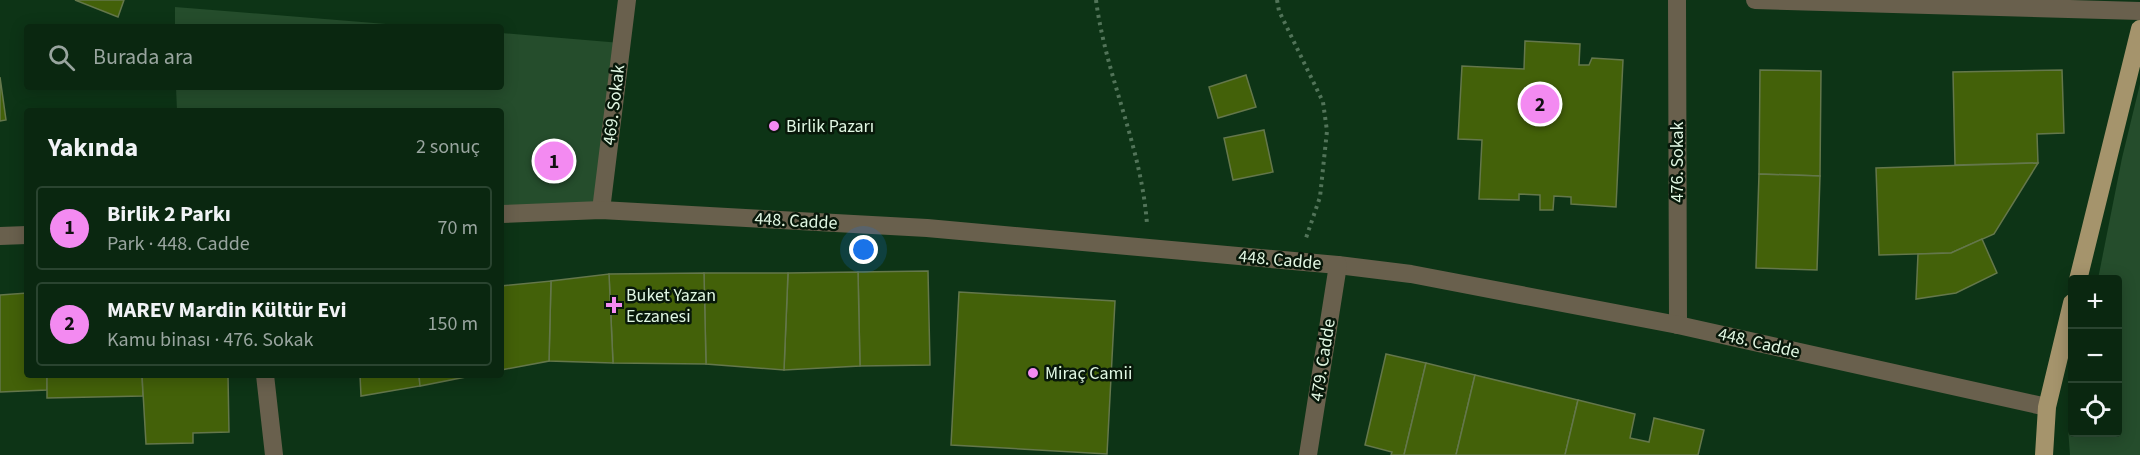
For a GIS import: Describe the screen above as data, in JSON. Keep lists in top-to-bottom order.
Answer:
{
  "streets": {
    "street": [
      "469. Sokak",
      "476. Sokak",
      "448. Cadde",
      "479. Cadde"
    ]
  },
  "crossings": [
    ["469. Sokak", "448. Cadde"],
    ["476. Sokak", "448. Cadde"],
    ["448. Cadde", "479. Cadde"]
  ],
  "places": {
    "other": ["Birlik Pazarı", "Miraç Camii"],
    "health": ["Buket Yazan Eczanesi"]
  },
  "page": {
    "search": "Burada ara",
    "pins": ["2", "1"],
    "heading": ["Yakında", "2 sonuç"],
    "list": [
      {
        "mark": "1",
        "name": "Birlik 2 Parkı",
        "note": "Park · 448. Cadde",
        "value": "70 m"
      },
      {
        "mark": "2",
        "name": "MAREV Mardin Kültür Evi",
        "note": "Kamu binası · 476. Sokak",
        "value": "150 m"
      }
    ],
    "map_buttons": ["+", "−"]
  }
}
